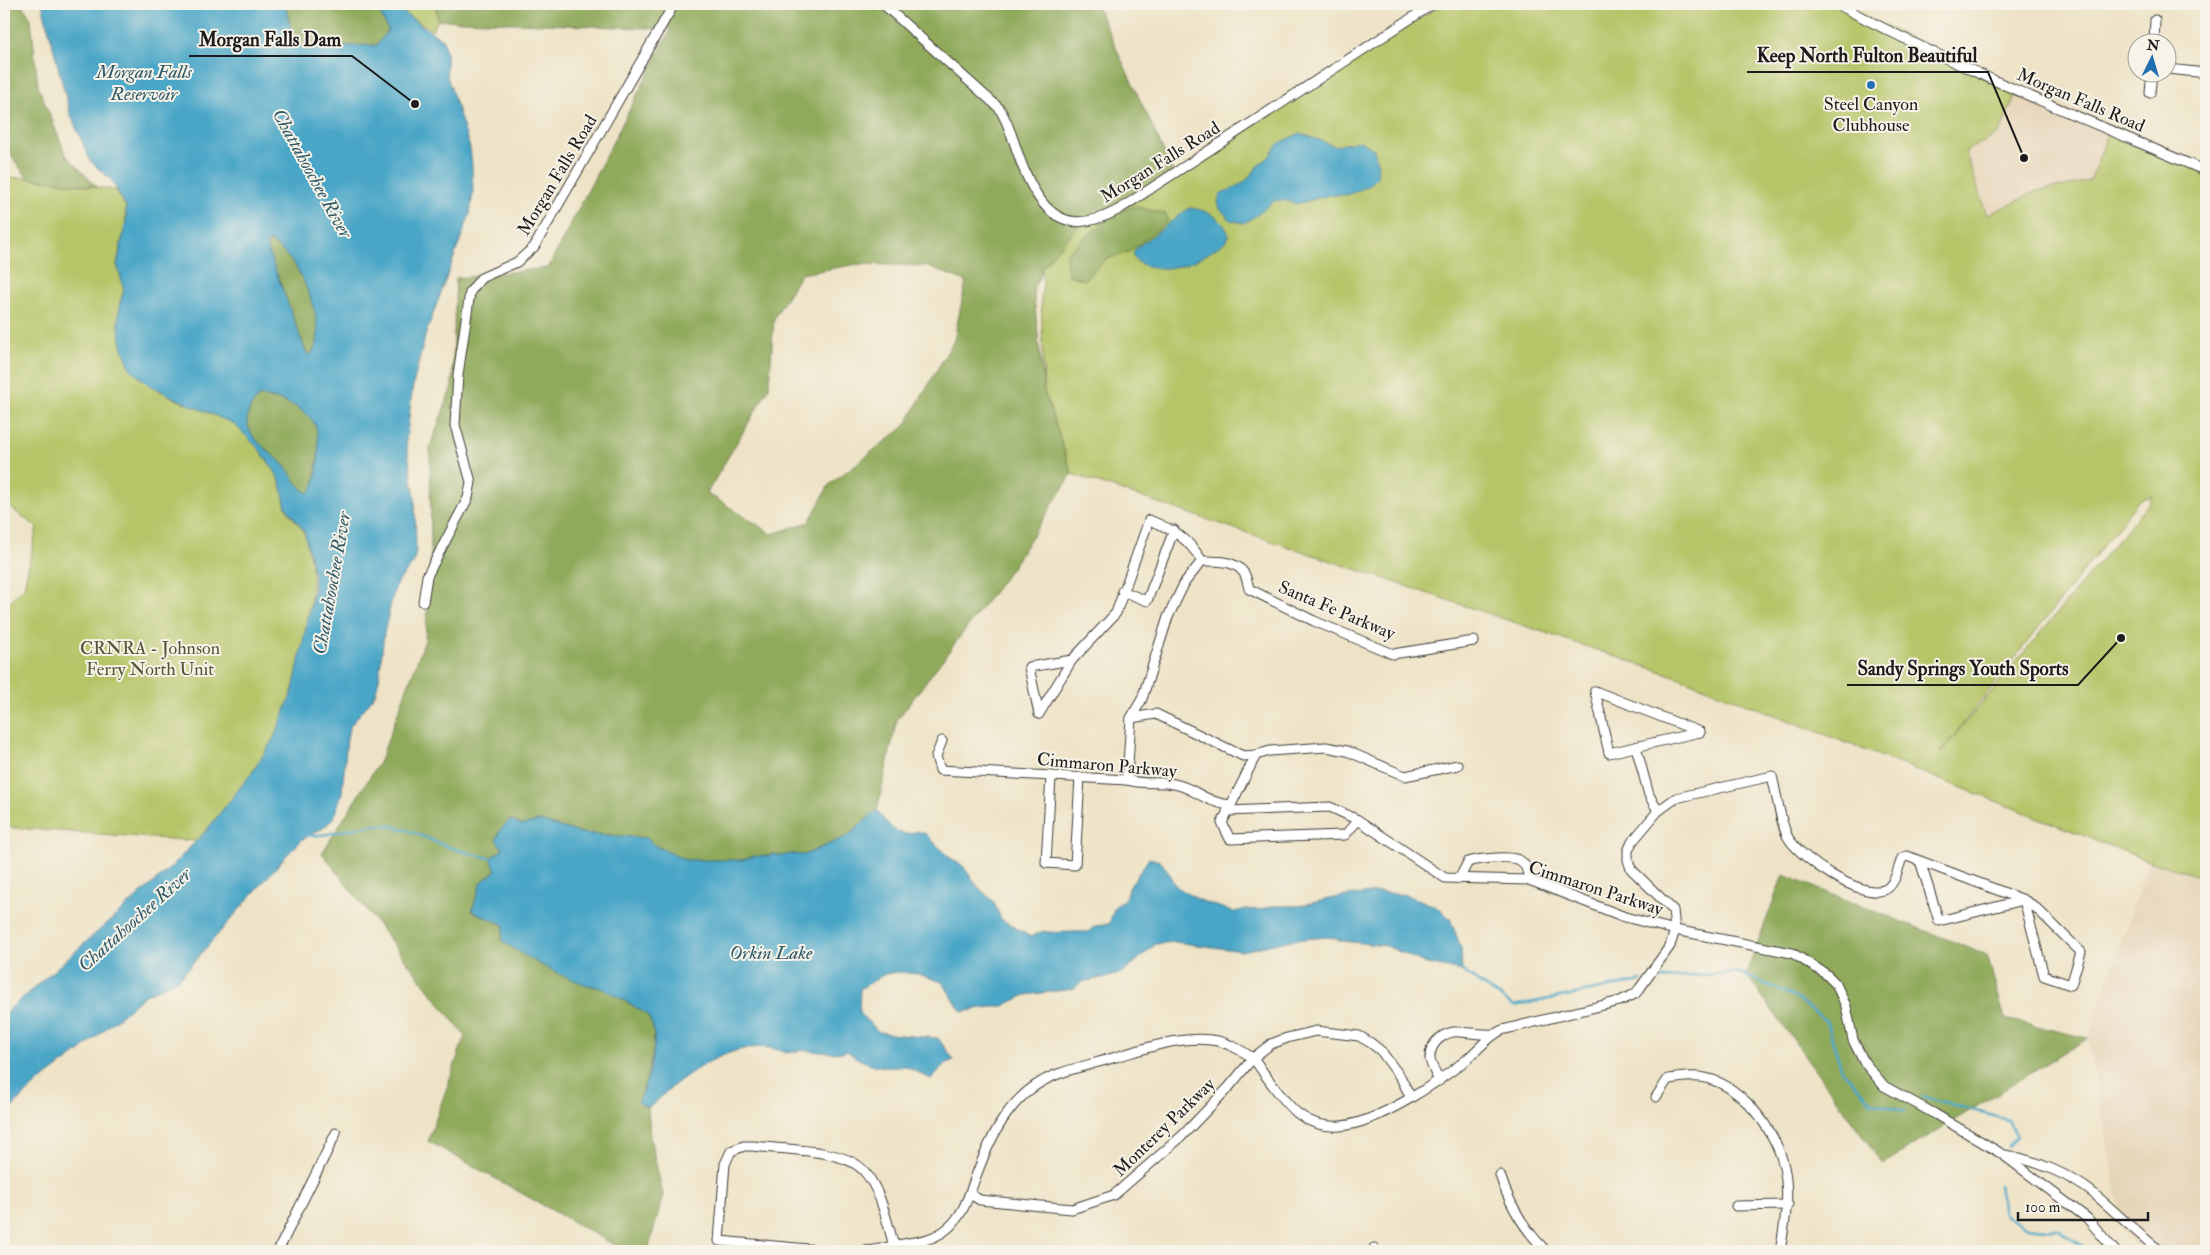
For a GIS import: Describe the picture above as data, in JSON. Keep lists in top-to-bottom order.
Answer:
{
  "streets": {
    "street": [
      "Morgan Falls Road",
      "Santa Fe Parkway",
      "Cimmaron Parkway",
      "Monterey Parkway"
    ]
  },
  "water": ["Morgan Falls Reservoir", "Chattahoochee River", "Orkin Lake"],
  "parks": ["CRNRA - Johnson Ferry North Unit"],
  "places": [
    "Steel Canyon Clubhouse",
    "Morgan Falls Dam",
    "Keep North Fulton Beautiful",
    "Sandy Springs Youth Sports"
  ],
  "scale_bar": "100 m",
  "north": "top"
}
